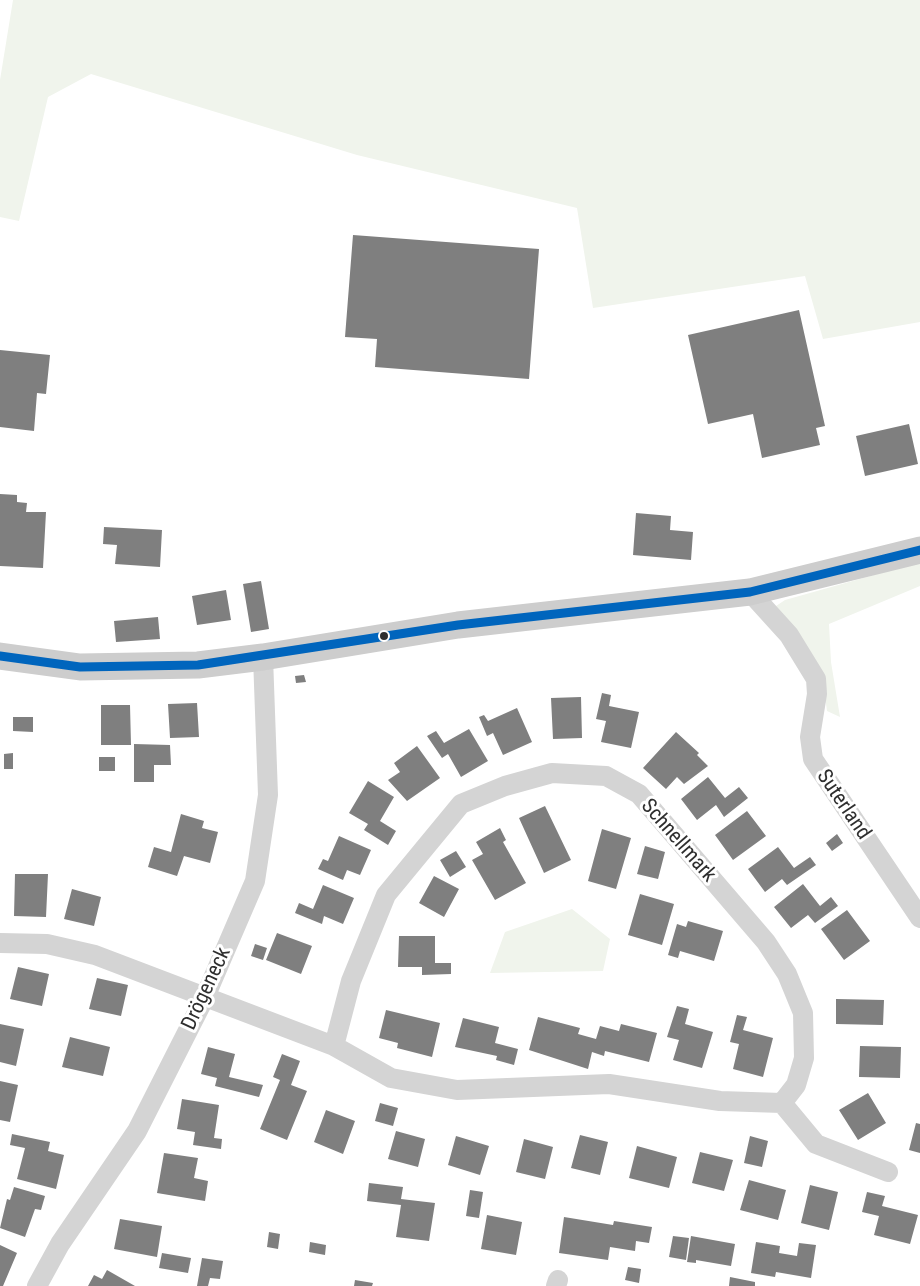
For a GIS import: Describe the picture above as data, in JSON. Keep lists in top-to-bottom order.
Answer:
{
  "streets": {
    "street": ["Suterland", "Schnellmark", "Drögeneck"]
  }
}
